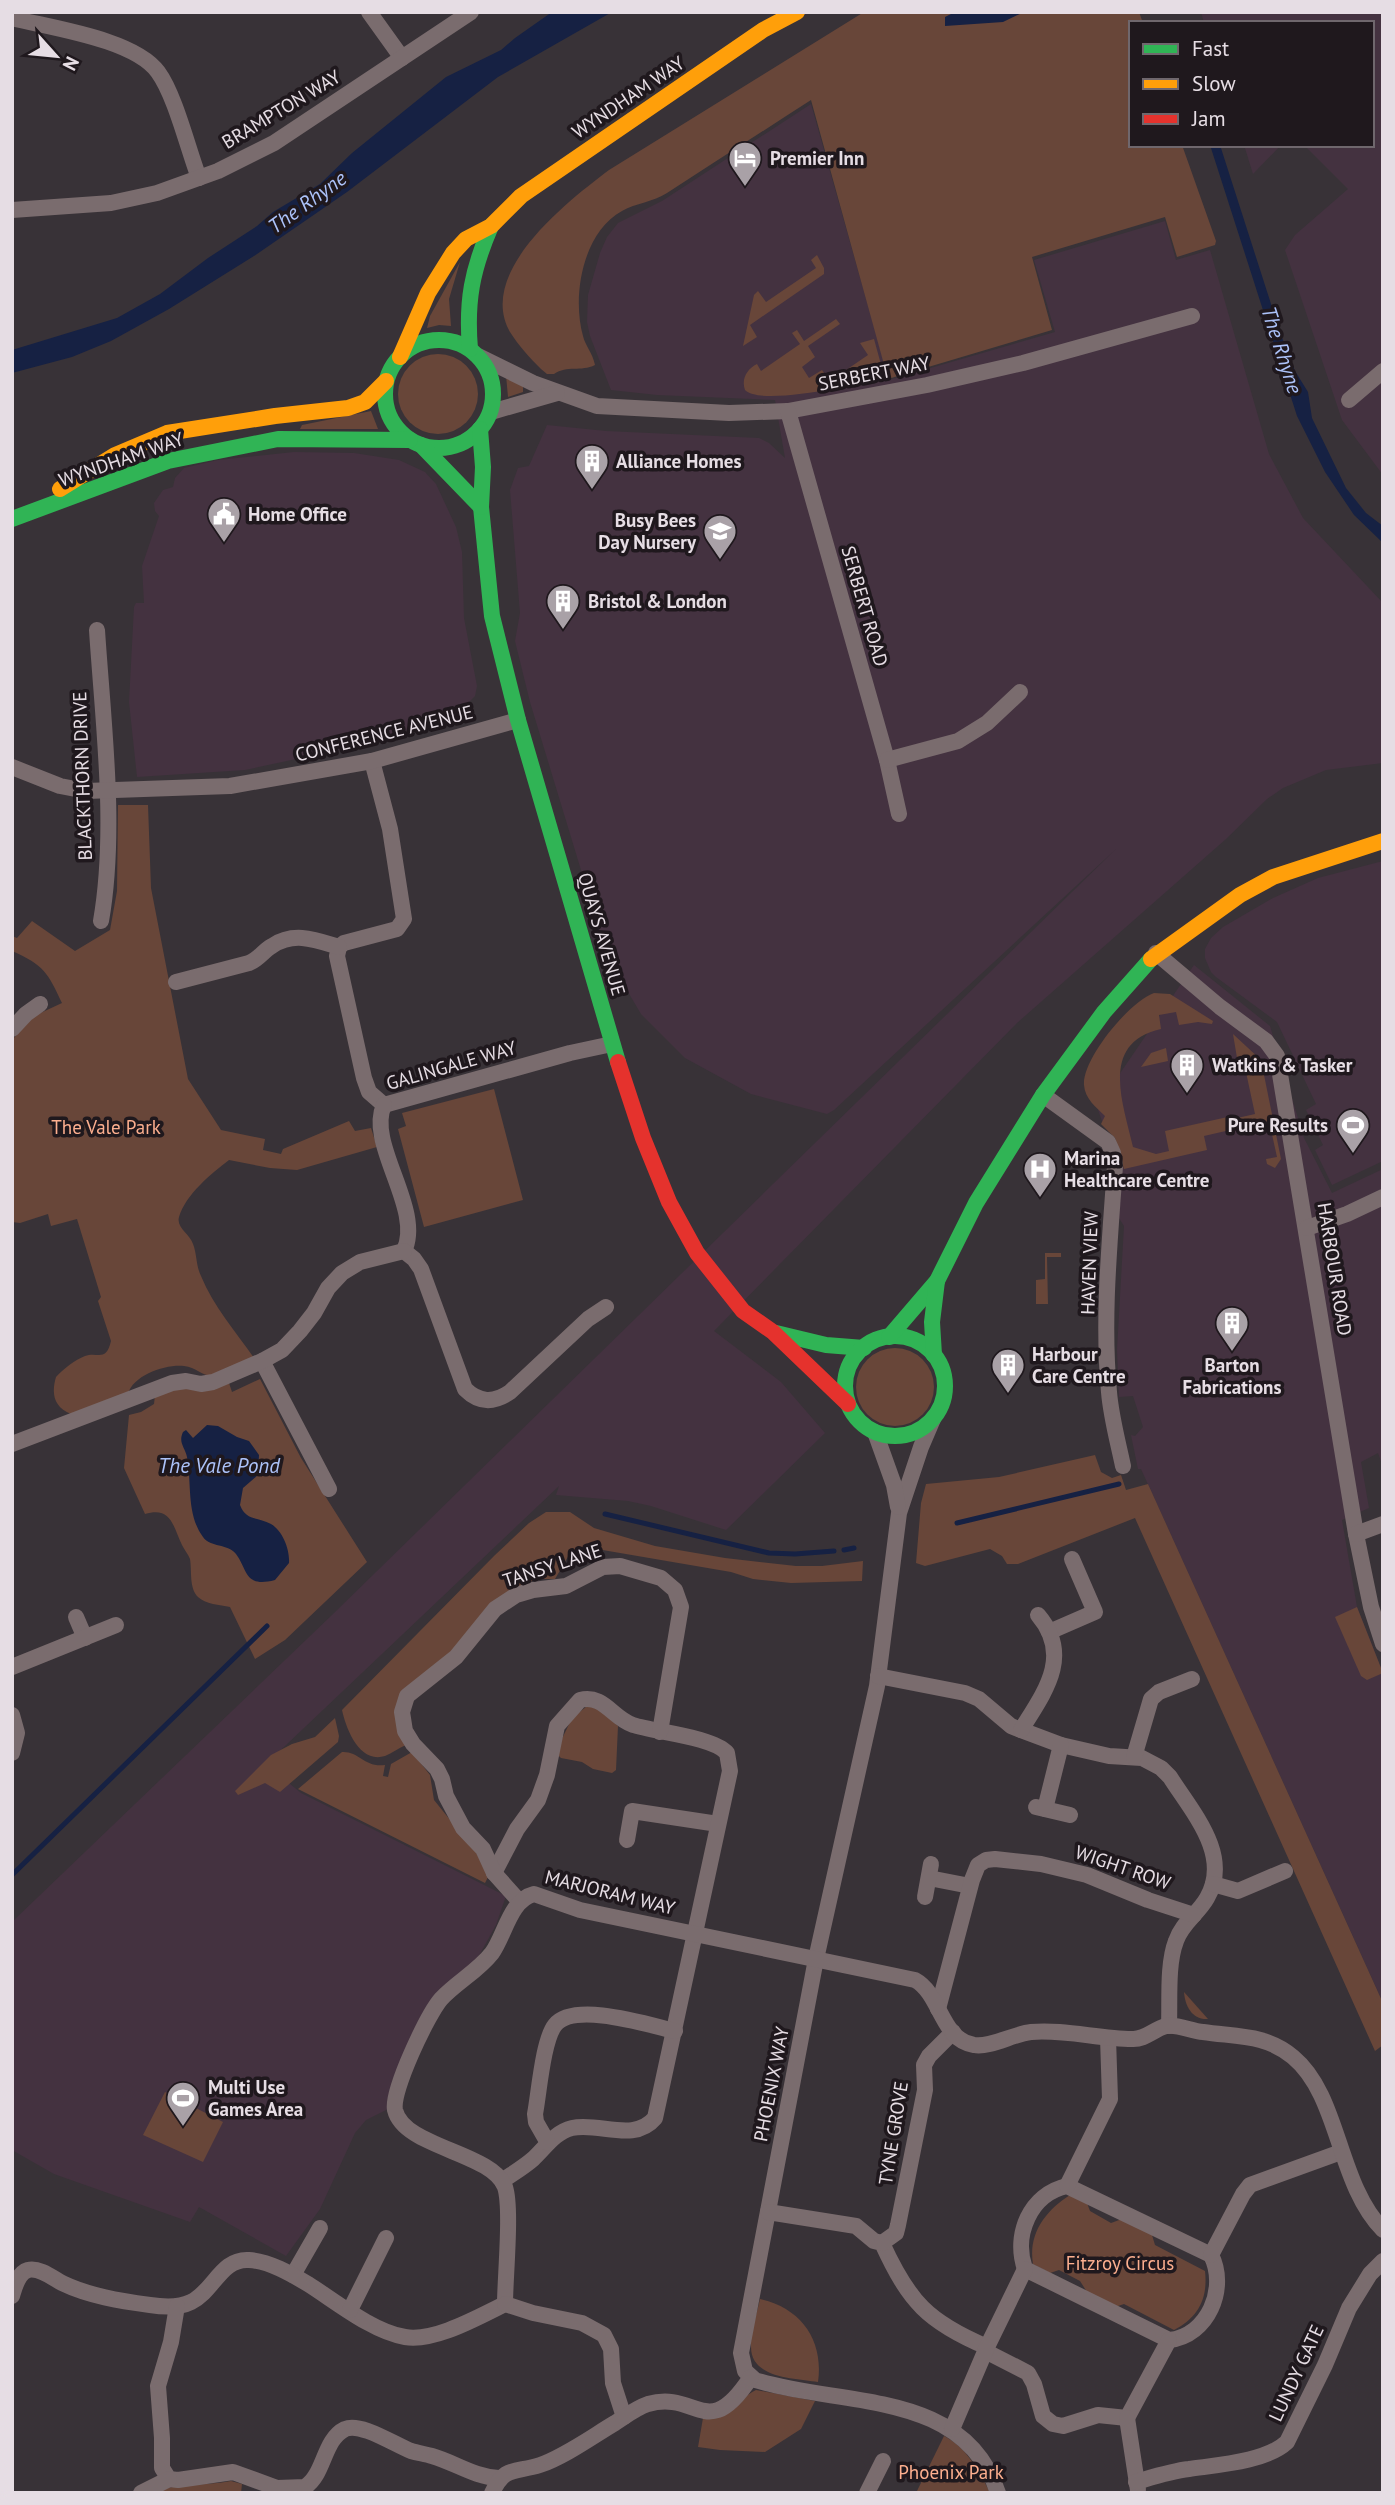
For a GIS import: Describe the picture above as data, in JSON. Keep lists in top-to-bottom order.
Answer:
{
  "streets": {
    "street": [
      "WYNDHAM WAY",
      "BRAMPTON WAY",
      "SERBERT WAY",
      "SERBERT ROAD",
      "CONFERENCE AVENUE",
      "BLACKTHORN DRIVE",
      "QUAYS AVENUE",
      "GALINGALE WAY",
      "HAVEN VIEW",
      "HARBOUR ROAD",
      "TANSY LANE",
      "WIGHT ROW",
      "MARJORAM WAY",
      "PHOENIX WAY",
      "TYNE GROVE",
      "LUNDY GATE"
    ]
  },
  "crossings": [
    ["WYNDHAM WAY", "SERBERT WAY"],
    ["WYNDHAM WAY", "QUAYS AVENUE"],
    ["SERBERT WAY", "SERBERT ROAD"],
    ["SERBERT WAY", "QUAYS AVENUE"],
    ["CONFERENCE AVENUE", "BLACKTHORN DRIVE"],
    ["CONFERENCE AVENUE", "QUAYS AVENUE"],
    ["QUAYS AVENUE", "GALINGALE WAY"],
    ["QUAYS AVENUE", "PHOENIX WAY"],
    ["TANSY LANE", "MARJORAM WAY"],
    ["WIGHT ROW", "MARJORAM WAY"],
    ["MARJORAM WAY", "PHOENIX WAY"],
    ["MARJORAM WAY", "TYNE GROVE"]
  ],
  "water": ["The Rhyne", "The Vale Pond"],
  "parks": ["The Vale Park", "Fitzroy Circus", "Phoenix Park"],
  "places": {
    "hotel": ["Premier Inn"],
    "building": [
      "Alliance Homes",
      "Bristol & London",
      "Watkins & Tasker",
      "Barton Fabrications",
      "Harbour Care Centre"
    ],
    "public building": ["Home Office"],
    "school or university": ["Busy Bees Day Nursery"],
    "sports": ["Pure Results", "Multi Use Games Area"],
    "hospital": ["Marina Healthcare Centre"]
  },
  "legend": ["Fast", "Slow", "Jam"],
  "north": "bottom right"
}
